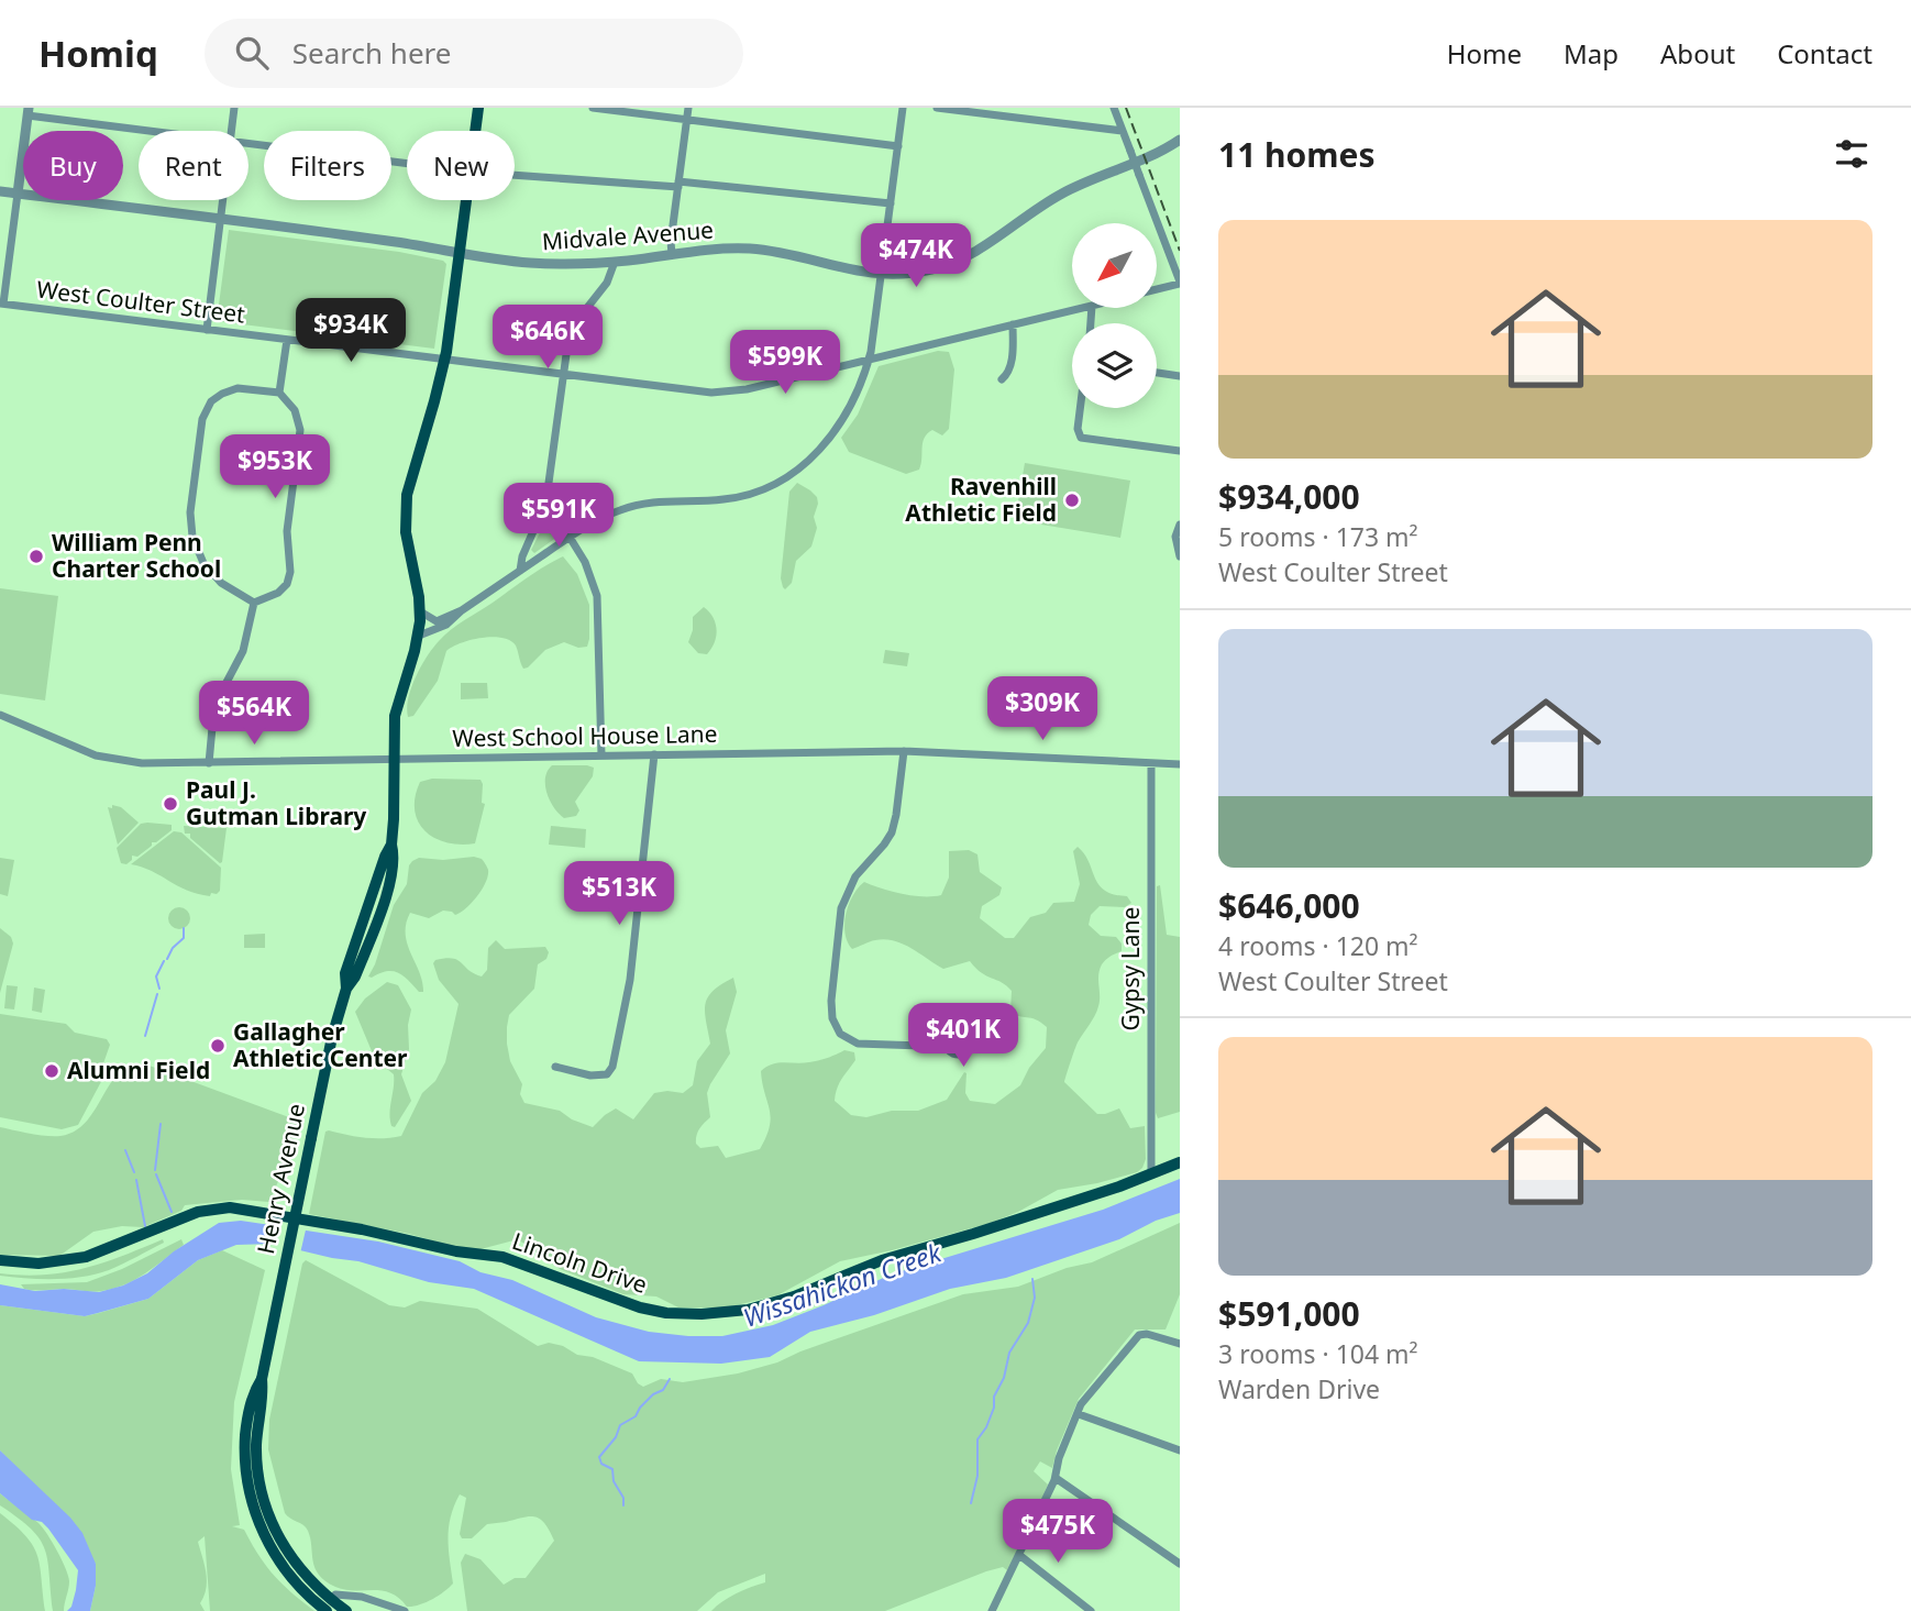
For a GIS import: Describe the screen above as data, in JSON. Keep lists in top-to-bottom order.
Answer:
{
  "streets": {
    "main road": ["Henry Avenue", "Lincoln Drive"],
    "street": [
      "Midvale Avenue",
      "West Coulter Street",
      "West School House Lane",
      "Gypsy Lane"
    ]
  },
  "crossings": [
    ["Midvale Avenue", "Henry Avenue"],
    ["West Coulter Street", "Henry Avenue"],
    ["West School House Lane", "Gypsy Lane"],
    ["West School House Lane", "Henry Avenue"],
    ["Gypsy Lane", "Lincoln Drive"]
  ],
  "water": ["Wissahickon Creek"],
  "places": [
    "Ravenhill Athletic Field",
    "William Penn Charter School",
    "Paul J. Gutman Library",
    "Gallagher Athletic Center",
    "Alumni Field"
  ],
  "north": "bottom left",
  "page": {
    "header": "Homiq",
    "search": "Search here",
    "nav": [
      "Home",
      "Map",
      "About",
      "Contact"
    ],
    "heading": "11 homes",
    "chip": [
      "Buy",
      "Rent",
      "Filters",
      "New"
    ],
    "list": [
      {
        "name": "$934,000",
        "note": "5 rooms · 173 m² · West Coulter Street"
      },
      {
        "name": "$646,000",
        "note": "4 rooms · 120 m² · West Coulter Street"
      },
      {
        "name": "$591,000",
        "note": "3 rooms · 104 m² · Warden Drive"
      }
    ],
    "price": [
      "$474K",
      "$934K",
      "$646K",
      "$599K",
      "$953K",
      "$591K",
      "$309K",
      "$564K",
      "$513K",
      "$401K",
      "$475K"
    ]
  }
}
